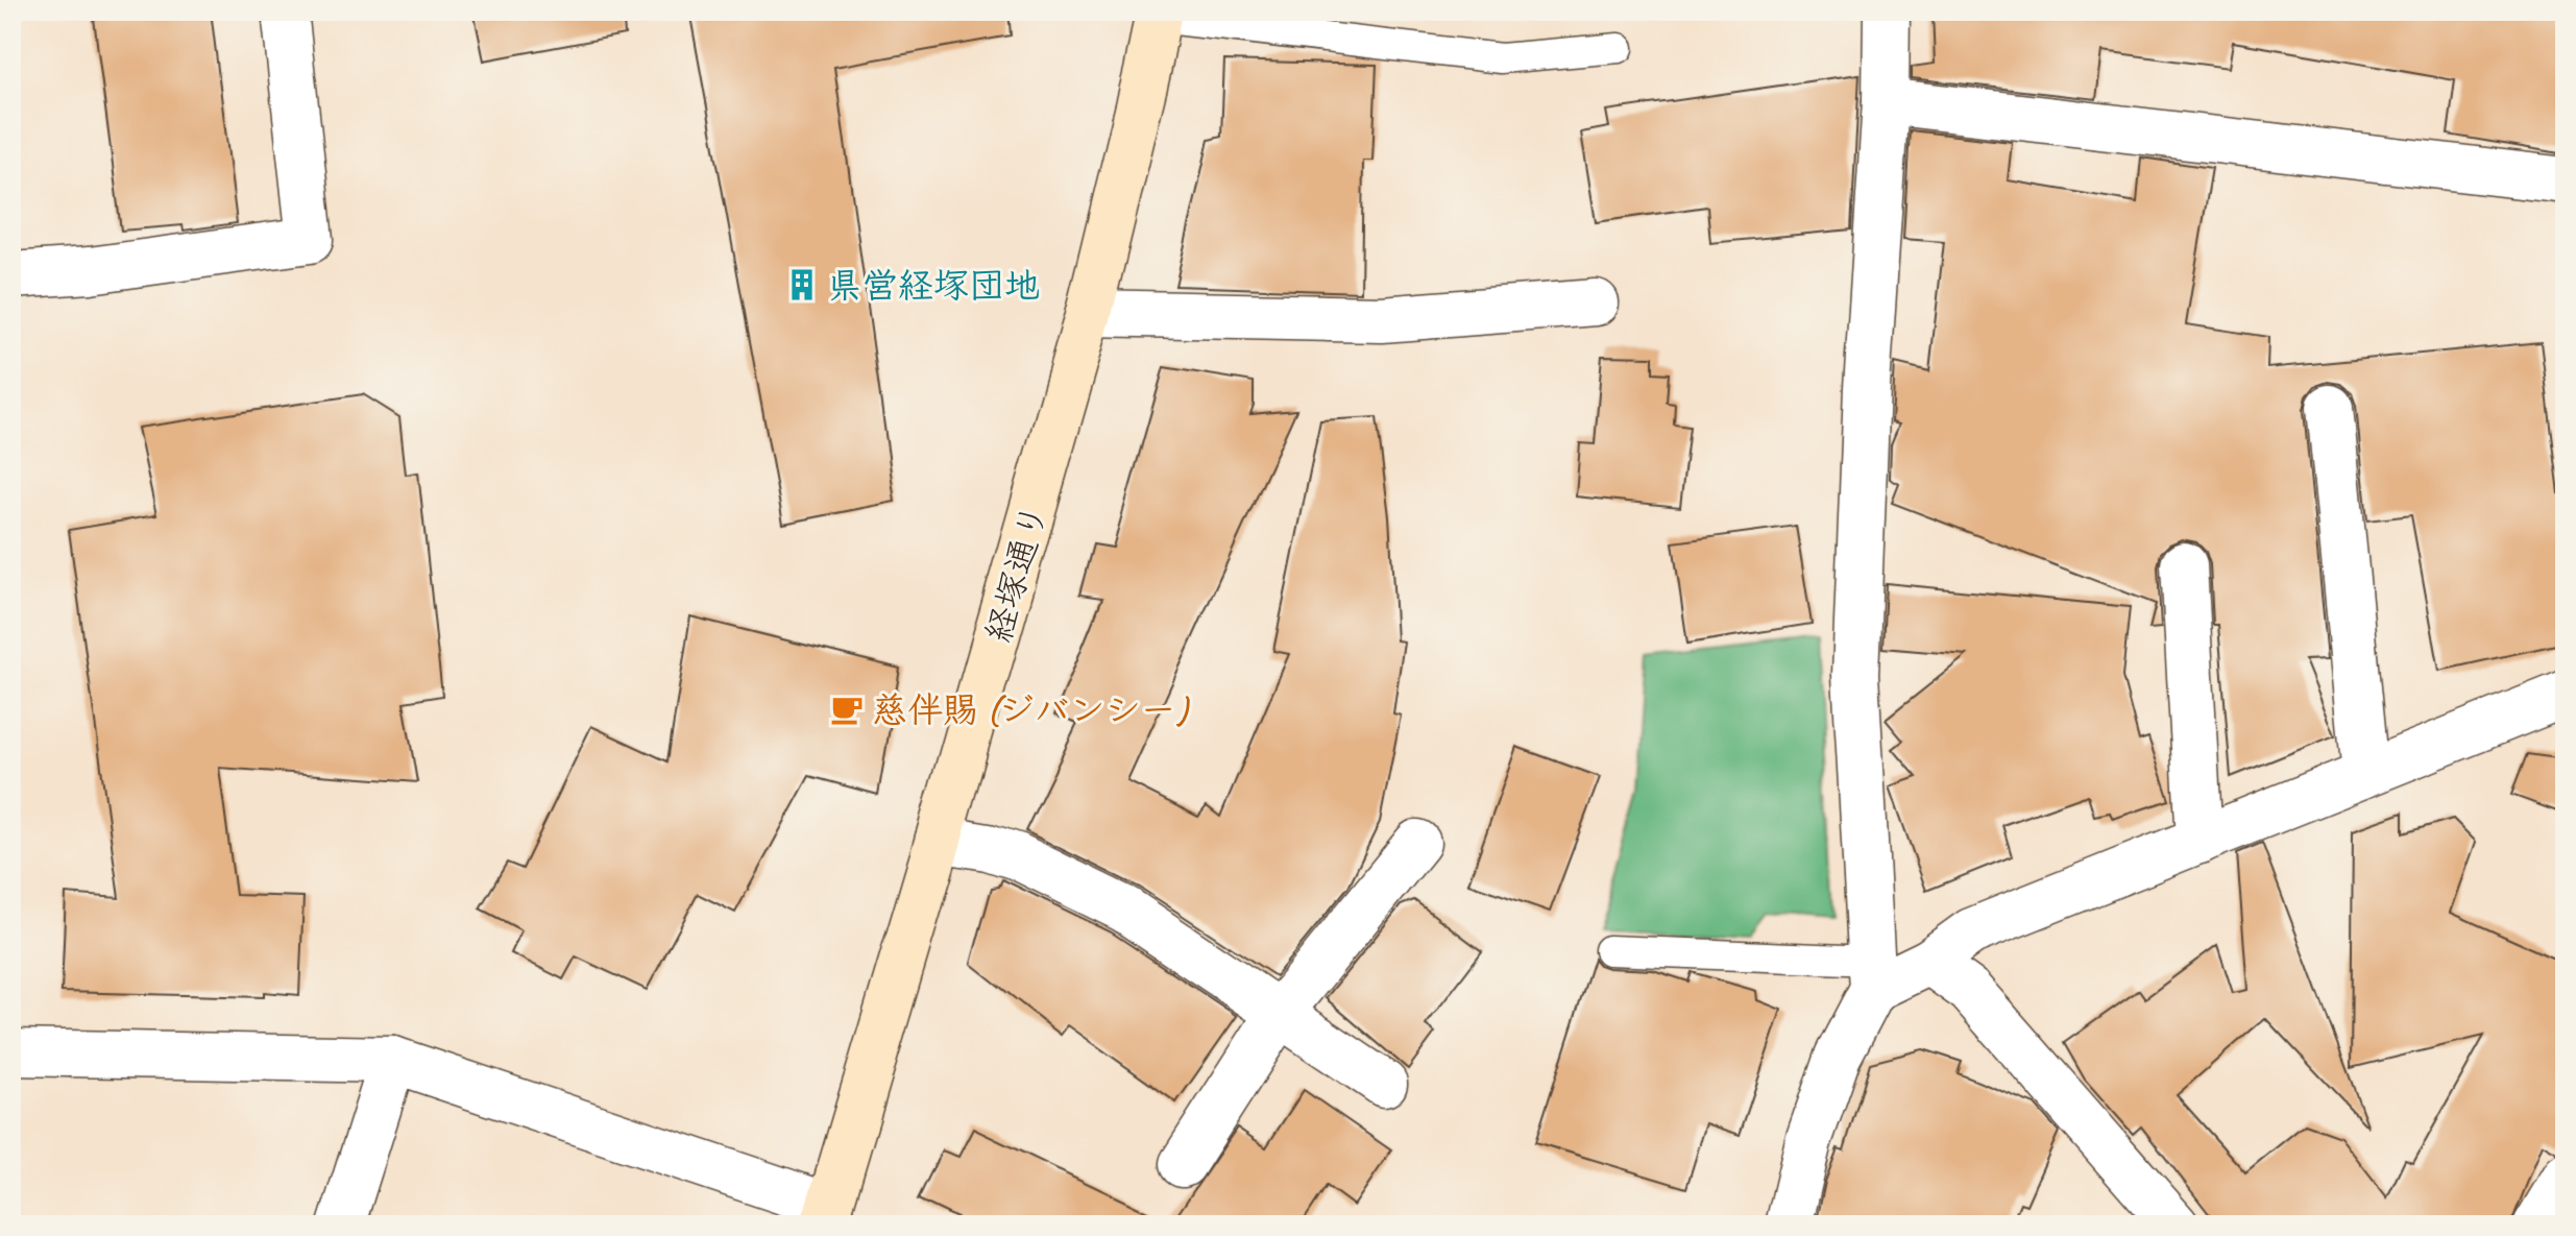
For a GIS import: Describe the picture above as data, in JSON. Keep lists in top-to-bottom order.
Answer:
{
  "streets": {
    "main road": ["経塚通り"]
  },
  "places": {
    "building": ["県営経塚団地"],
    "cafe": ["慈伴賜 (ジバンシー)"]
  }
}
